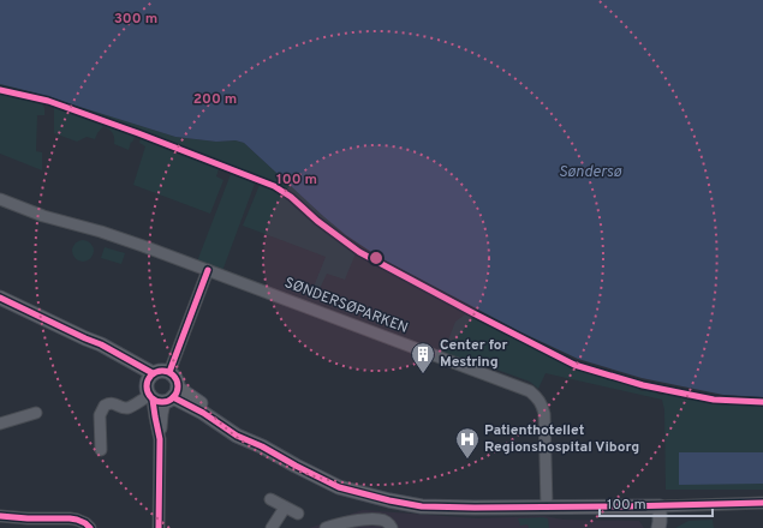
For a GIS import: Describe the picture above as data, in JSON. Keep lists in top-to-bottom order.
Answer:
{
  "streets": {
    "street": ["SØNDERSØPARKEN"]
  },
  "water": ["Søndersø"],
  "places": {
    "building": ["Center for Mestring"],
    "hospital": ["Patienthotellet Regionshospital Viborg"]
  },
  "scale_bar": "100 m",
  "rings": ["300 m", "200 m", "100 m"]
}
